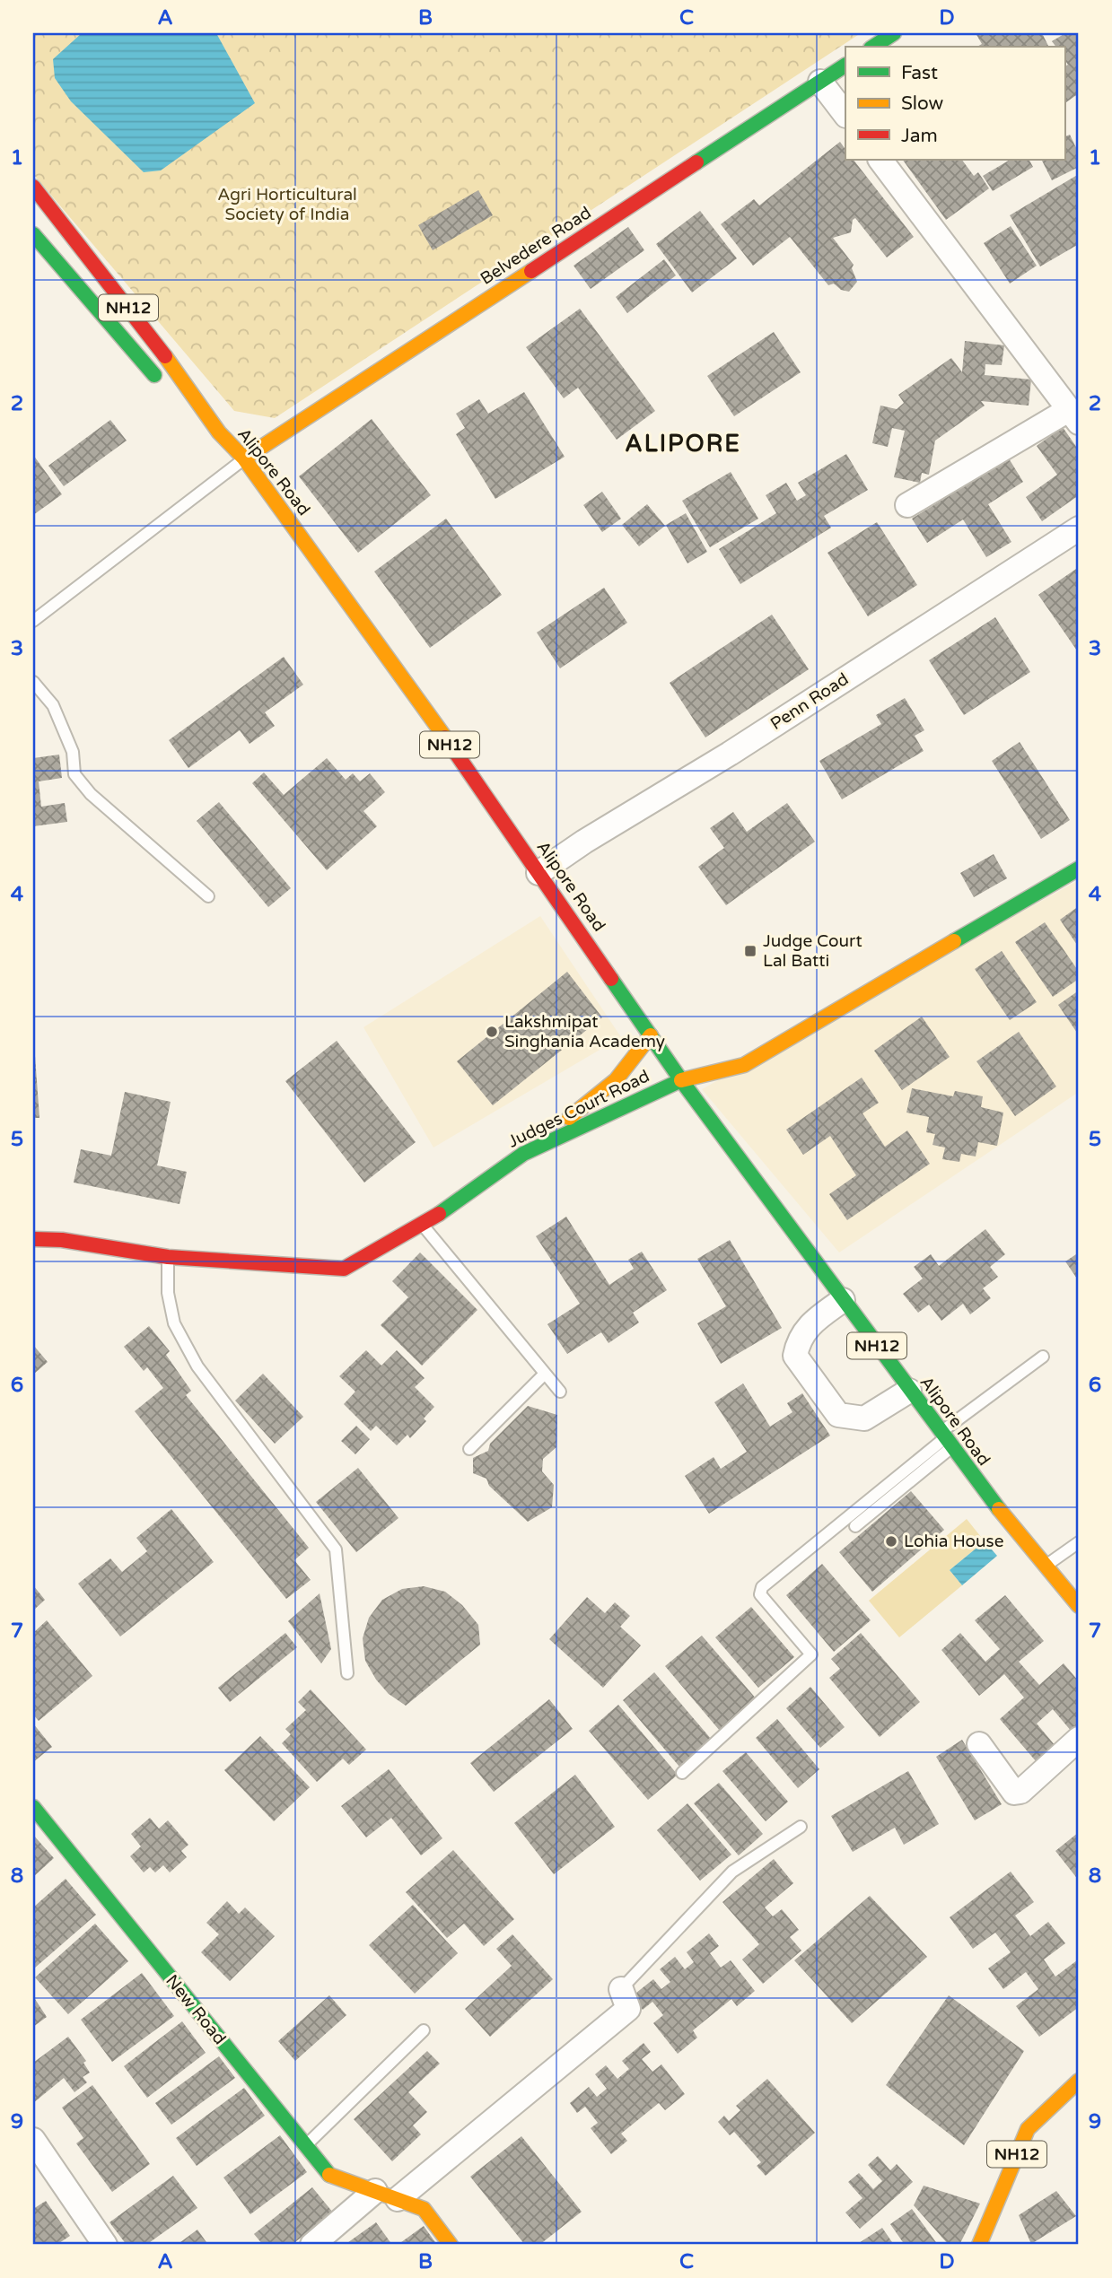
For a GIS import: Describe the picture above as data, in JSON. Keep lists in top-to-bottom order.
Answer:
{
  "streets": {
    "main road": [
      "Belvedere Road",
      "NH12",
      "Alipore Road",
      "Judges Court Road",
      "New Road"
    ],
    "street": ["Penn Road"]
  },
  "crossings": [
    ["Belvedere Road", "Alipore Road"],
    ["NH12", "Alipore Road"],
    ["Alipore Road", "Penn Road"],
    ["Alipore Road", "Judges Court Road"]
  ],
  "districts": ["ALIPORE"],
  "parks": ["Agri Horticultural Society of India"],
  "places": {
    "transit": ["Judge Court Lal Batti"],
    "other": ["Lakshmipat Singhania Academy", "Lohia House"]
  },
  "legend": ["Fast", "Slow", "Jam"],
  "grid": {
    "columns": [
      "A",
      "B",
      "C",
      "D"
    ],
    "rows": [
      "1",
      "2",
      "3",
      "4",
      "5",
      "6",
      "7",
      "8",
      "9"
    ]
  }
}
